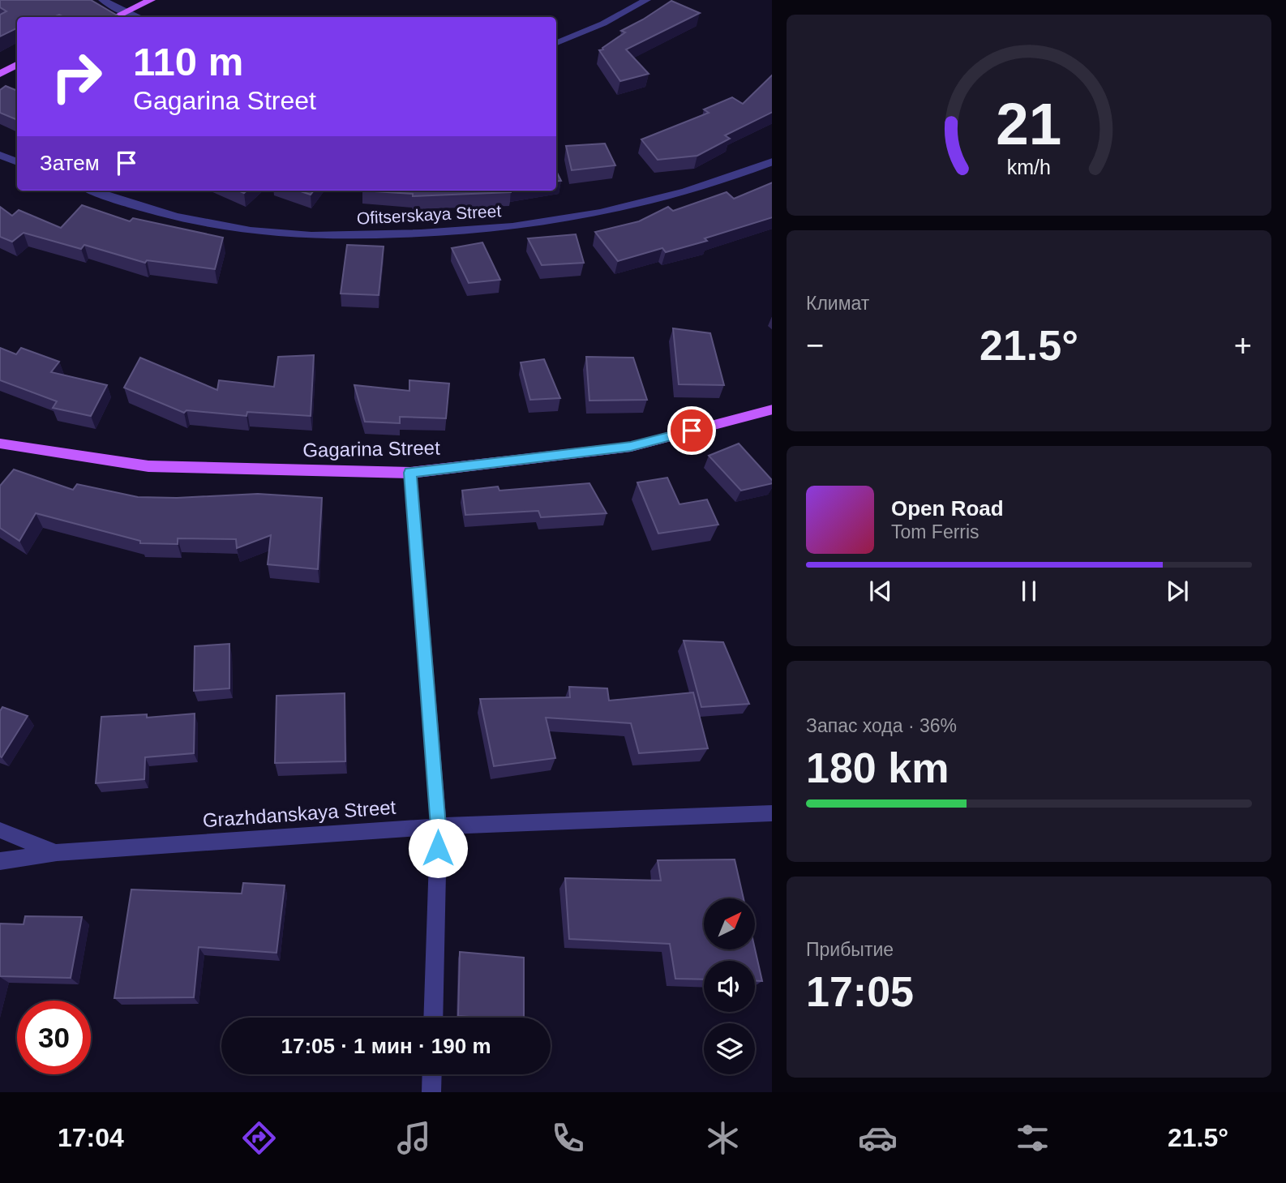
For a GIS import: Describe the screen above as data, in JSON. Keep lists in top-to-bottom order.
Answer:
{
  "streets": {
    "main road": ["Gagarina Street"],
    "street": ["Ofitserskaya Street", "Grazhdanskaya Street"]
  },
  "north": "top right",
  "page": {
    "turn": ["110 m", "Gagarina Street"],
    "then": "Затем",
    "tile": [
      "Климат",
      ["Запас хода · 36%", "180 km"],
      ["Прибытие", "17:05"]
    ],
    "heat": ["−", "21.5°", "+"],
    "song": ["Open Road", "Tom Ferris"],
    "limit": "30",
    "trip": "17:05 · 1 мин · 190 m",
    "tabs": ["17:04", "21.5°"],
    "gauge": ["21", "km/h"]
  }
}
